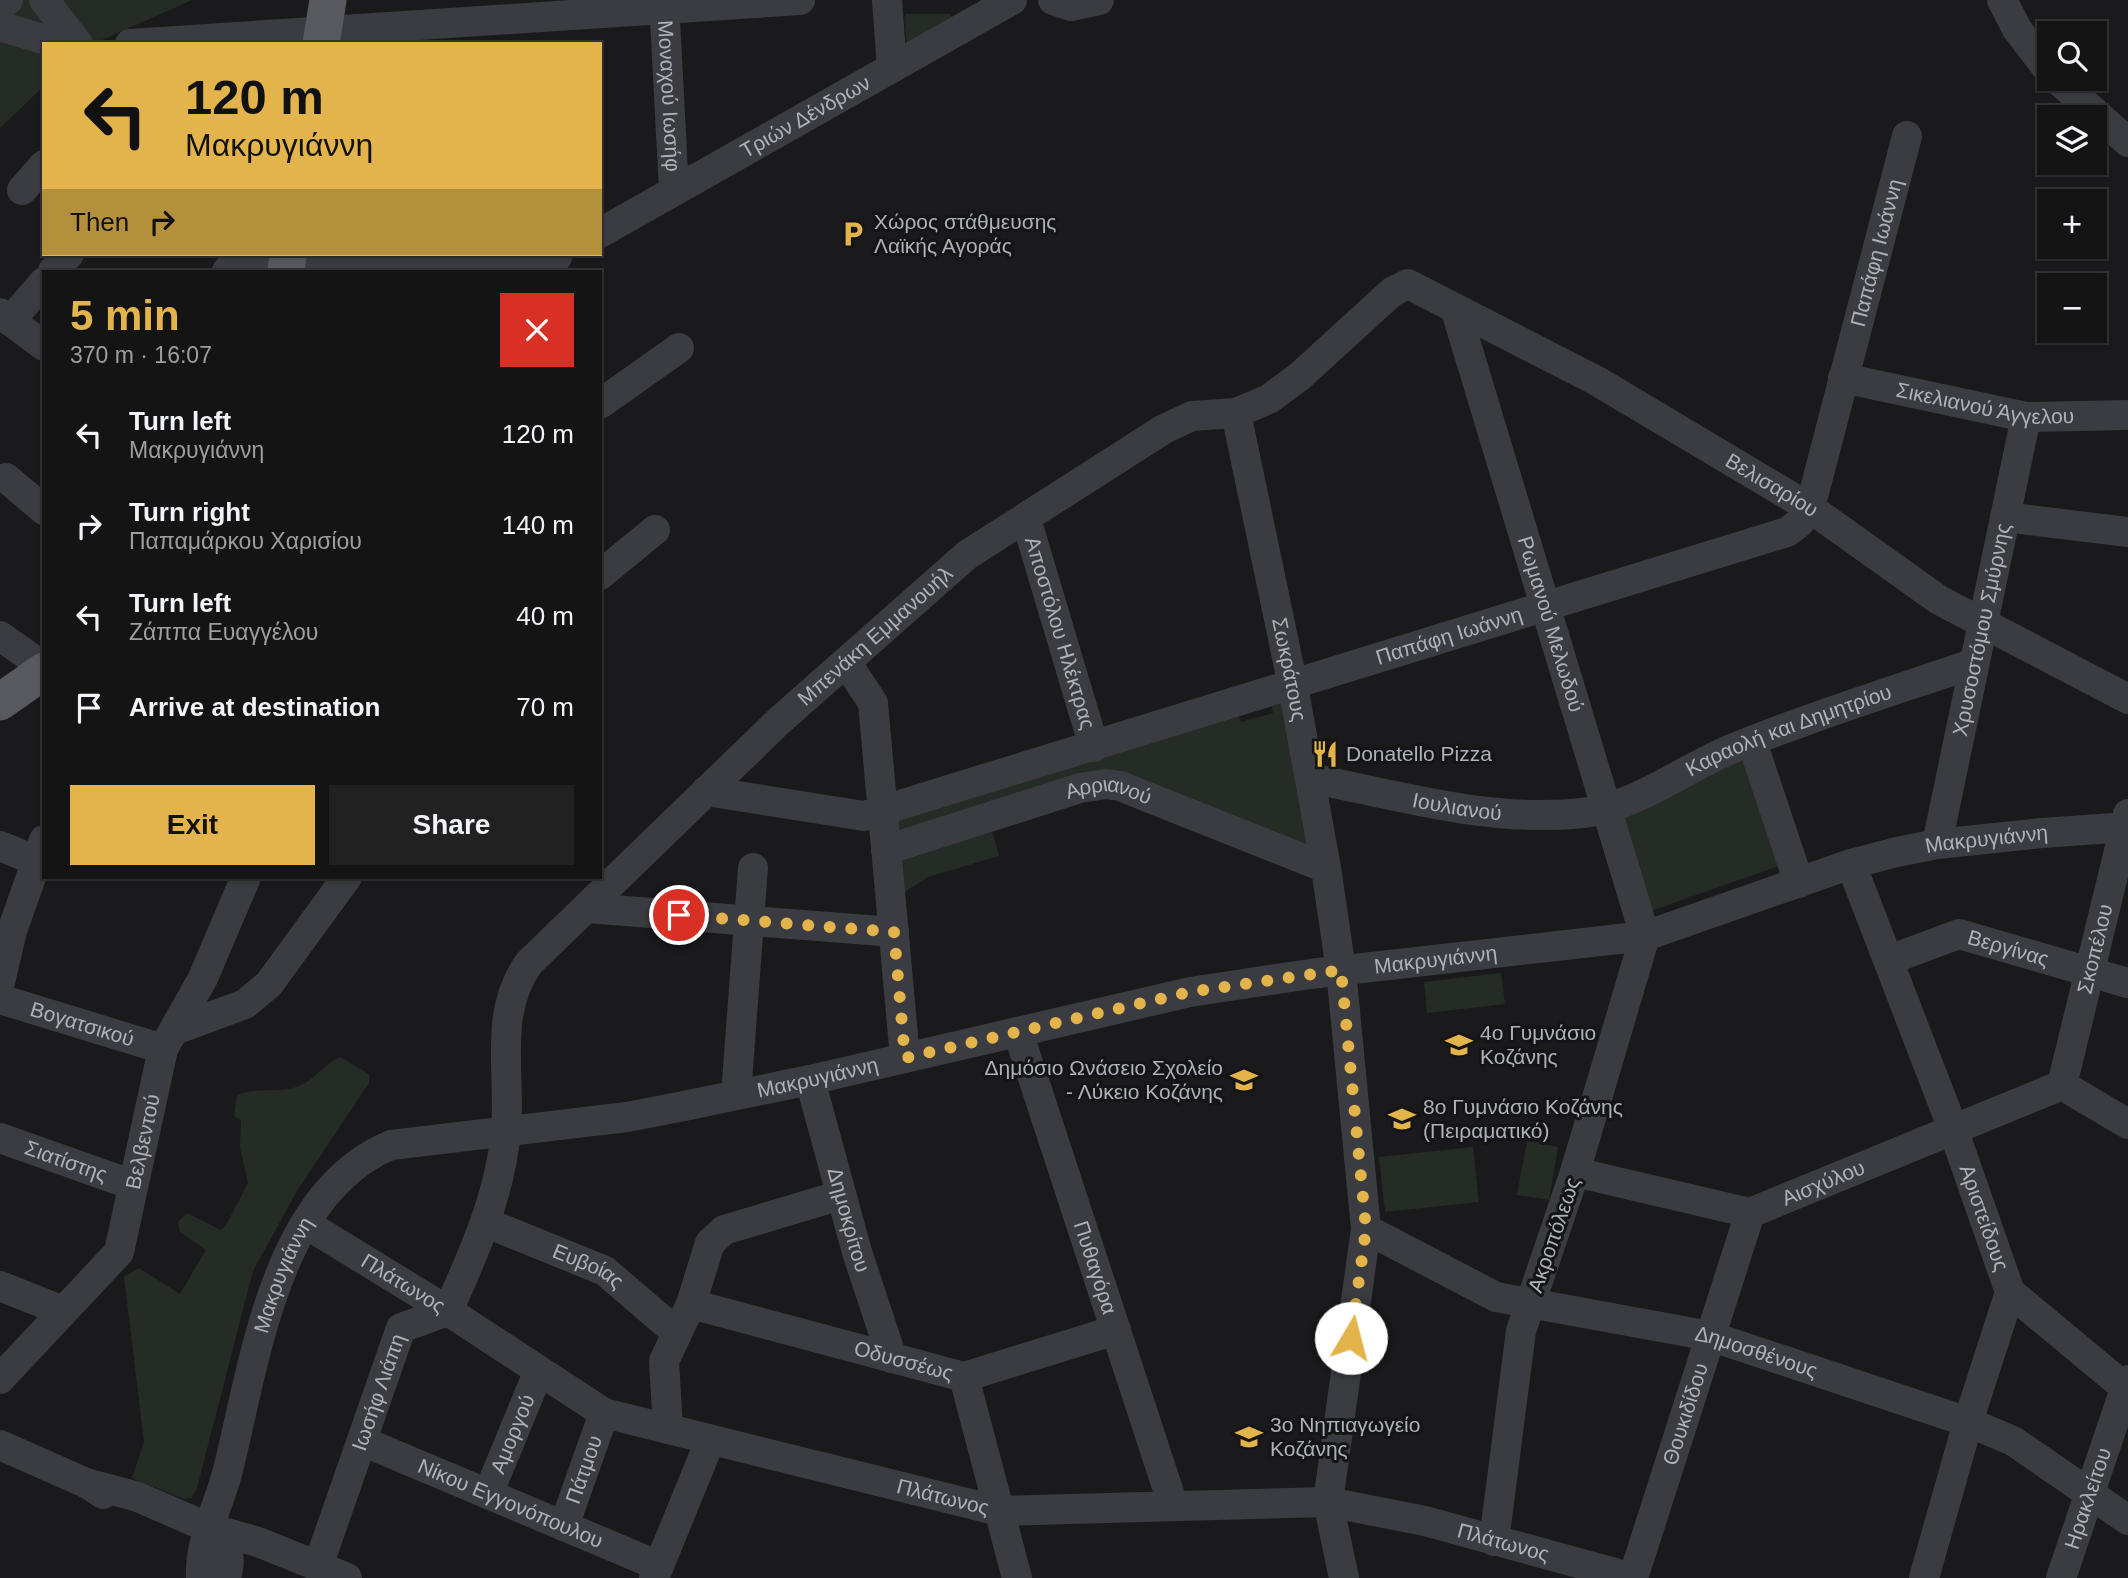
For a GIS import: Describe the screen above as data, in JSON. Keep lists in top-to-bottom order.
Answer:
{
  "streets": {
    "street": [
      "Μοναχού Ιωσήφ",
      "Τριών Δένδρων",
      "Παπάφη Ιωάννη",
      "Σικελιανού Άγγελου",
      "Βελισαρίου",
      "Ρωμανού Μελωδού",
      "Χρυσοστόμου Σμύρνης",
      "Αποστόλου Ηλέκτρας",
      "Μπενάκη Εμμανουήλ",
      "Σωκράτους",
      "Καραολή και Δημητρίου",
      "Αρριανού",
      "Ιουλιανού",
      "Μακρυγιάννη",
      "Βεργίνας",
      "Σκοπέλου",
      "Βογατσικού",
      "Βελβεντού",
      "Σιατίστης",
      "Αισχύλου",
      "Αριστείδους",
      "Δημοκρίτου",
      "Ακροπόλεως",
      "Πυθαγόρα",
      "Ευβoίας",
      "Πλάτωνος",
      "Δημοσθένους",
      "Οδυσσέως",
      "Ιωσήφ Λιάπη",
      "Θουκιδίδου",
      "Αμοργού",
      "Πάτμου",
      "Ηρακλείτου",
      "Νίκου Εγγονόπουλου"
    ]
  },
  "crossings": [
    ["Μοναχού Ιωσήφ", "Τριών Δένδρων"],
    ["Παπάφη Ιωάννη", "Σικελιανού Άγγελου"],
    ["Παπάφη Ιωάννη", "Βελισαρίου"],
    ["Παπάφη Ιωάννη", "Ρωμανού Μελωδού"],
    ["Παπάφη Ιωάννη", "Αποστόλου Ηλέκτρας"],
    ["Παπάφη Ιωάννη", "Μπενάκη Εμμανουήλ"],
    ["Παπάφη Ιωάννη", "Σωκράτους"],
    ["Σικελιανού Άγγελου", "Χρυσοστόμου Σμύρνης"],
    ["Βελισαρίου", "Ρωμανού Μελωδού"],
    ["Βελισαρίου", "Χρυσοστόμου Σμύρνης"],
    ["Βελισαρίου", "Μπενάκη Εμμανουήλ"],
    ["Ρωμανού Μελωδού", "Καραολή και Δημητρίου"],
    ["Ρωμανού Μελωδού", "Ιουλιανού"],
    ["Ρωμανού Μελωδού", "Μακρυγιάννη"],
    ["Ρωμανού Μελωδού", "Ακροπόλεως"],
    ["Χρυσοστόμου Σμύρνης", "Καραολή και Δημητρίου"],
    ["Χρυσοστόμου Σμύρνης", "Μακρυγιάννη"],
    ["Αποστόλου Ηλέκτρας", "Μπενάκη Εμμανουήλ"],
    ["Μπενάκη Εμμανουήλ", "Σωκράτους"],
    ["Μπενάκη Εμμανουήλ", "Μακρυγιάννη"],
    ["Σωκράτους", "Αρριανού"],
    ["Σωκράτους", "Ιουλιανού"],
    ["Σωκράτους", "Μακρυγιάννη"],
    ["Σωκράτους", "Πλάτωνος"],
    ["Σωκράτους", "Δημοσθένους"],
    ["Καραολή και Δημητρίου", "Ιουλιανού"],
    ["Μακρυγιάννη", "Σκοπέλου"],
    ["Μακρυγιάννη", "Αριστείδους"],
    ["Μακρυγιάννη", "Δημοκρίτου"],
    ["Μακρυγιάννη", "Ακροπόλεως"],
    ["Μακρυγιάννη", "Πυθαγόρα"],
    ["Μακρυγιάννη", "Πλάτωνος"],
    ["Βεργίνας", "Σκοπέλου"],
    ["Βεργίνας", "Αριστείδους"],
    ["Σκοπέλου", "Αισχύλου"],
    ["Βογατσικού", "Βελβεντού"],
    ["Βελβεντού", "Σιατίστης"],
    ["Αισχύλου", "Αριστείδους"],
    ["Αισχύλου", "Θουκιδίδου"],
    ["Αριστείδους", "Δημοσθένους"],
    ["Δημοκρίτου", "Οδυσσέως"],
    ["Ακροπόλεως", "Πλάτωνος"],
    ["Ακροπόλεως", "Δημοσθένους"],
    ["Πυθαγόρα", "Πλάτωνος"],
    ["Πυθαγόρα", "Οδυσσέως"],
    ["Πλάτωνος", "Ιωσήφ Λιάπη"],
    ["Πλάτωνος", "Θουκιδίδου"],
    ["Πλάτωνος", "Αμοργού"],
    ["Πλάτωνος", "Πάτμου"],
    ["Δημοσθένους", "Θουκιδίδου"],
    ["Δημοσθένους", "Ηρακλείτου"],
    ["Ιωσήφ Λιάπη", "Νίκου Εγγονόπουλου"],
    ["Αμοργού", "Νίκου Εγγονόπουλου"],
    ["Πάτμου", "Νίκου Εγγονόπουλου"]
  ],
  "places": {
    "parking": ["Χώρος στάθμευσης Λαϊκής Αγοράς"],
    "restaurant": ["Donatello Pizza"],
    "school or university": [
      "4ο Γυμνάσιο Κοζάνης",
      "Δημόσιο Ωνάσειο Σχολείο - Λύκειο Κοζάνης",
      "8ο Γυμνάσιο Κοζάνης (Πειραματικό)",
      "3ο Νηπιαγωγείο Κοζάνης"
    ]
  },
  "page": {
    "map_buttons": ["+", "−"],
    "turn": ["120 m", "Μακρυγιάννη"],
    "then": "Then",
    "heading": ["5 min", "370 m · 16:07"],
    "list": [
      {
        "name": "Turn left",
        "note": "Μακρυγιάννη",
        "value": "120 m"
      },
      {
        "name": "Turn right",
        "note": "Παπαμάρκου Χαρισίου",
        "value": "140 m"
      },
      {
        "name": "Turn left",
        "note": "Ζάππα Ευαγγέλου",
        "value": "40 m"
      },
      {
        "name": "Arrive at destination",
        "value": "70 m"
      }
    ],
    "buttons": ["Exit", "Share"]
  }
}
